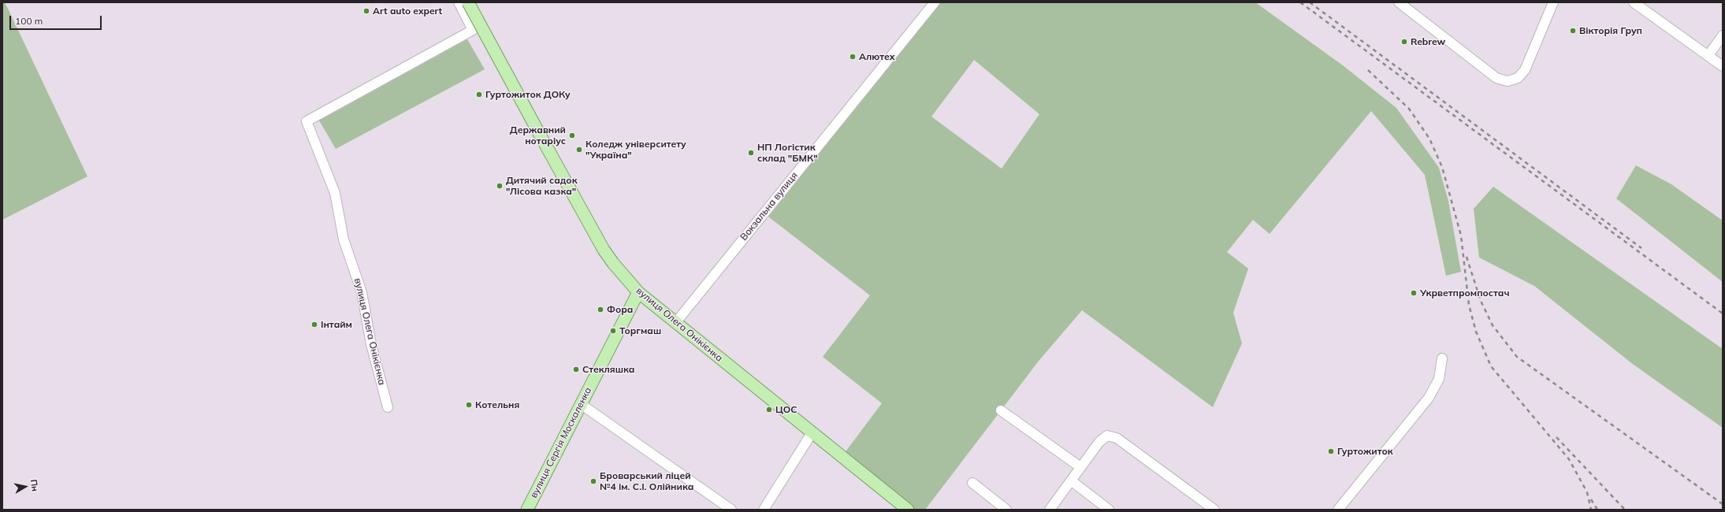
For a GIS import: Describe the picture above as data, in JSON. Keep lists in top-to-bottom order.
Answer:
{
  "streets": {
    "main road": ["вулиця Олега Онікієнка", "вулиця Сергія Москаленка"],
    "street": ["Вокзальна вулиця"]
  },
  "crossings": [
    ["Вокзальна вулиця", "вулиця Олега Онікієнка"],
    ["вулиця Олега Онікієнка", "вулиця Сергія Москаленка"]
  ],
  "places": [
    "Art auto expert",
    "Вікторія Груп",
    "Rebrew",
    "Алютех",
    "Гуртожиток ДОКу",
    "Державний нотаріус",
    "Коледж університету \"Україна\"",
    "НП Логістик склад \"БМК\"",
    "Дитячий садок \"Лісова казка\"",
    "Укрветпромпостач",
    "Фора",
    "Інтайм",
    "Торгмаш",
    "Стекляшка",
    "Котельня",
    "ЦОС",
    "Гуртожиток",
    "Броварський ліцей №4 ім. С.І. Олійника"
  ],
  "scale_bar": "100 m",
  "north": "right"
}
